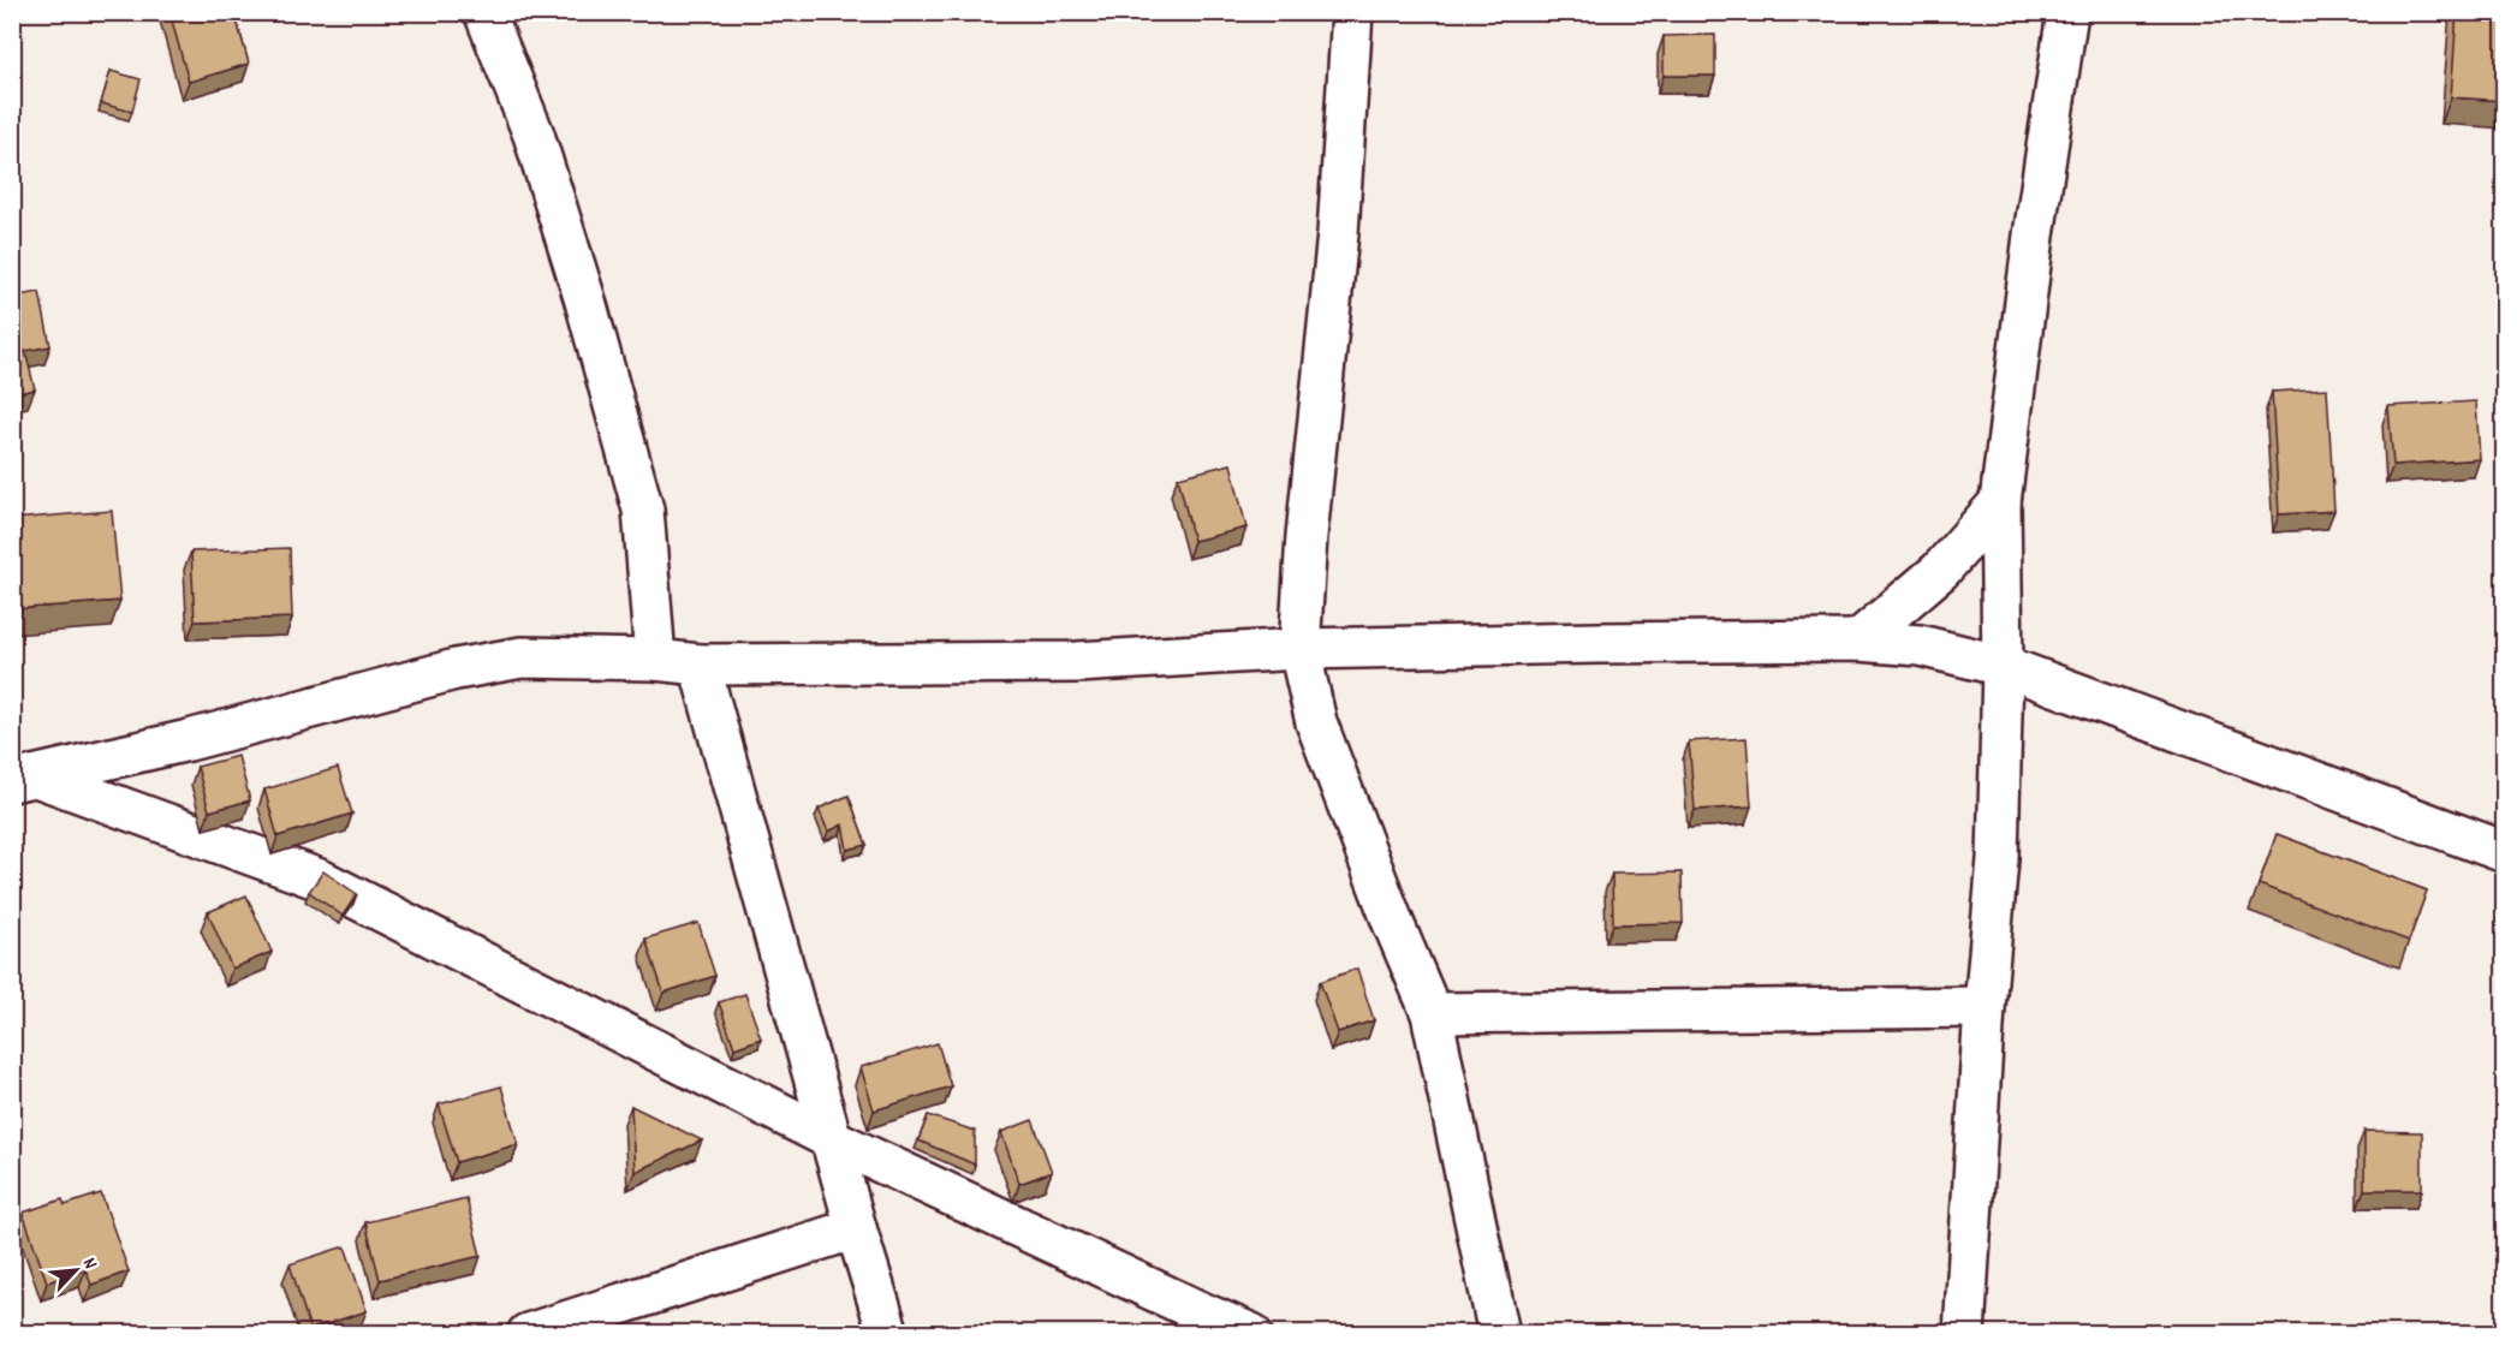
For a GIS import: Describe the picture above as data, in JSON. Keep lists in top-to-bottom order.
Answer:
{
  "north": "top right"
}
